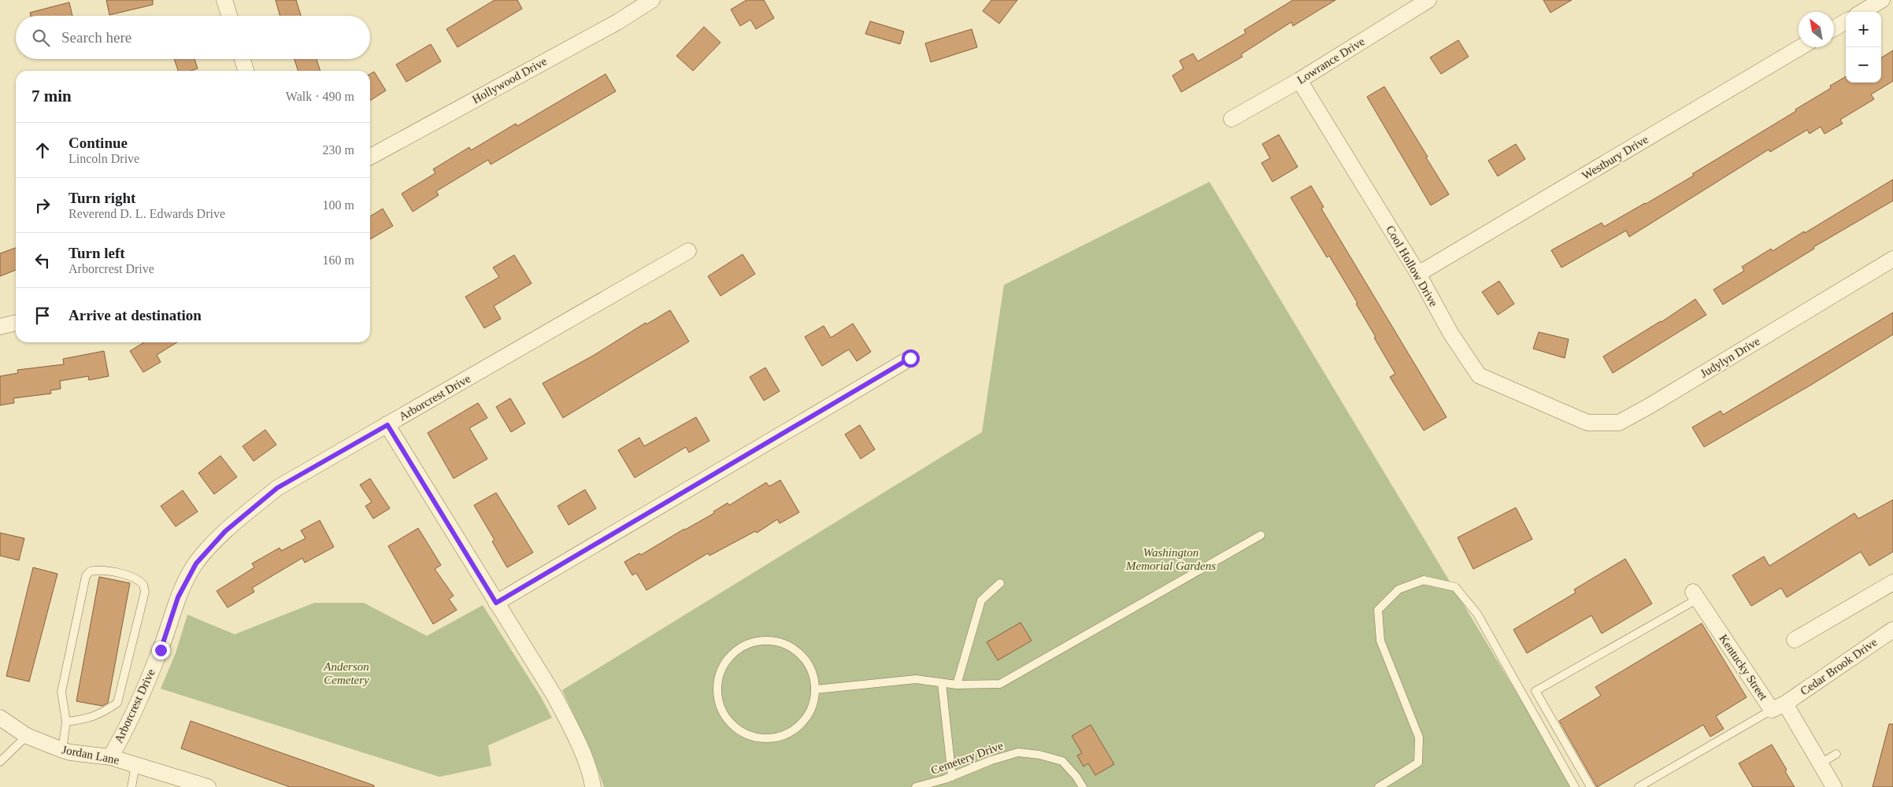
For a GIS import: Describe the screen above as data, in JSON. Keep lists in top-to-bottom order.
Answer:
{
  "streets": {
    "street": [
      "Lowrance Drive",
      "Hollywood Drive",
      "Westbury Drive",
      "Cool Hollow Drive",
      "Judylyn Drive",
      "Arborcrest Drive",
      "Cedar Brook Drive",
      "Kentucky Street",
      "Jordan Lane"
    ],
    "lane": ["Cemetery Drive"]
  },
  "crossings": [
    ["Lowrance Drive", "Cool Hollow Drive"],
    ["Westbury Drive", "Cool Hollow Drive"],
    ["Cool Hollow Drive", "Judylyn Drive"],
    ["Arborcrest Drive", "Jordan Lane"],
    ["Cedar Brook Drive", "Kentucky Street"]
  ],
  "parks": ["Washington Memorial Gardens", "Anderson Cemetery"],
  "north": "top left",
  "page": {
    "map_buttons": ["+", "−"],
    "search": "Search here",
    "heading": ["7 min", "Walk · 490 m"],
    "list": [
      ["Continue", "Lincoln Drive", "230 m"],
      ["Turn right", "Reverend D. L. Edwards Drive", "100 m"],
      ["Turn left", "Arborcrest Drive", "160 m"],
      "Arrive at destination"
    ]
  }
}
